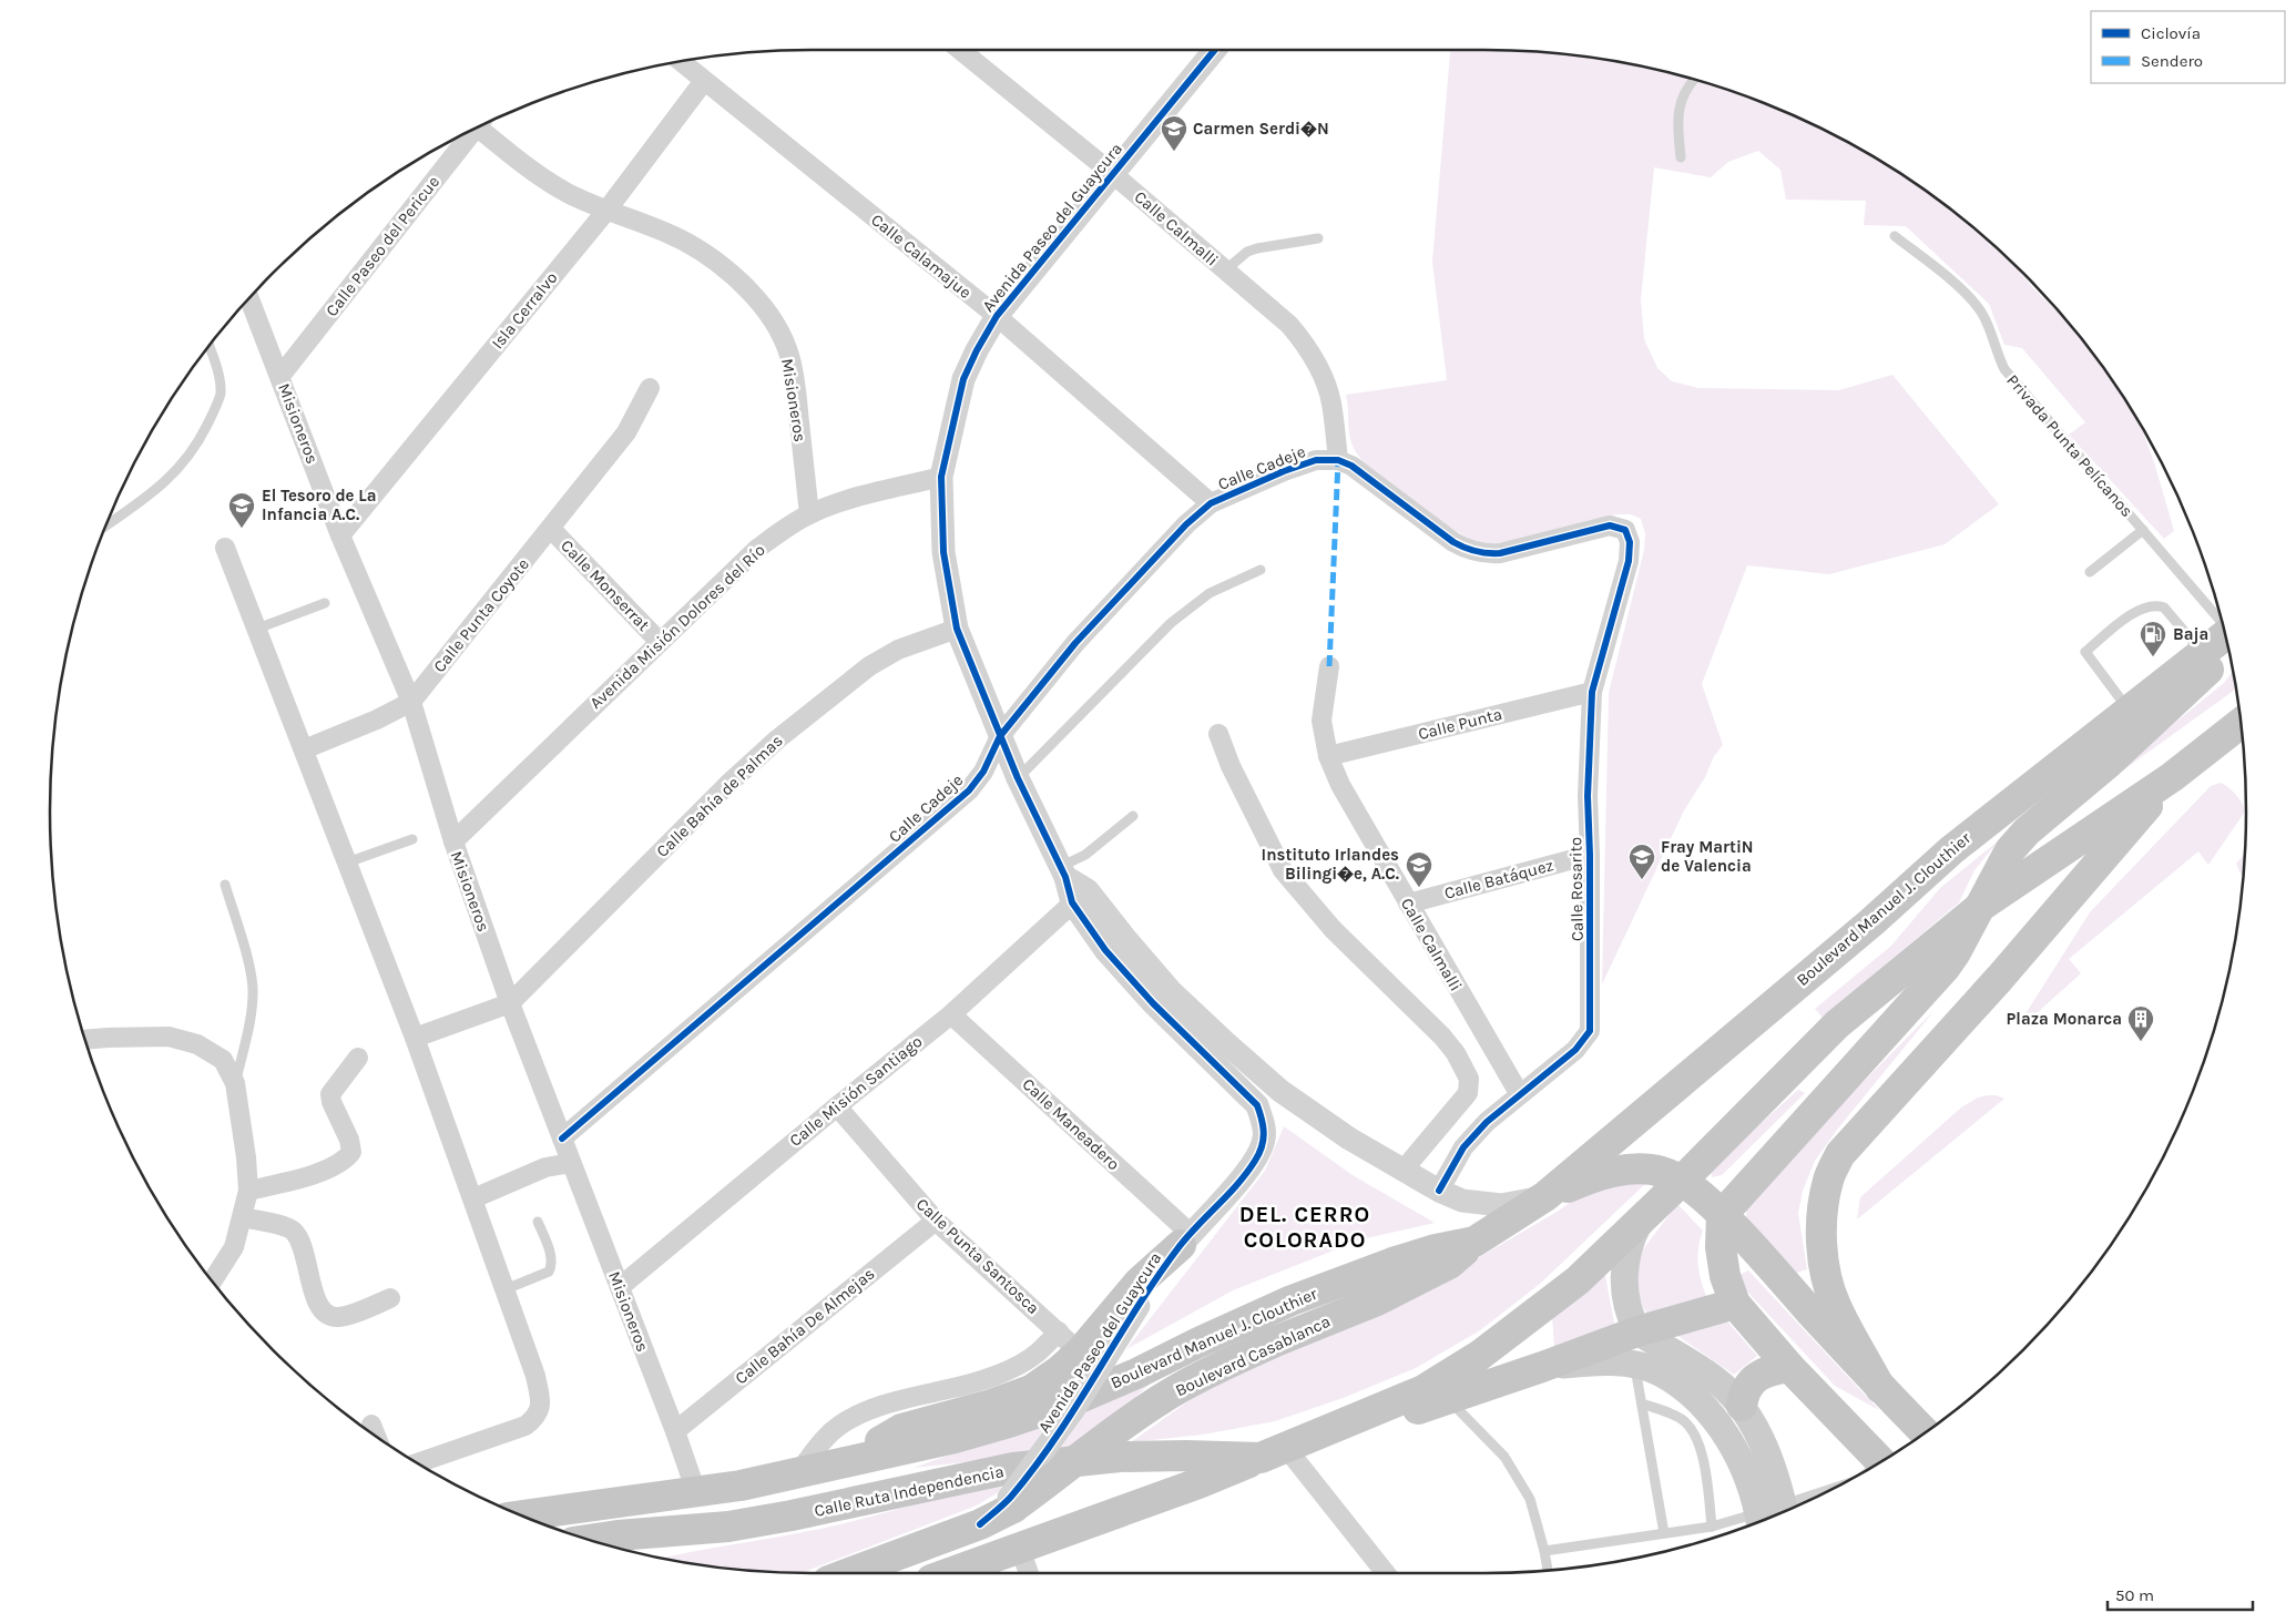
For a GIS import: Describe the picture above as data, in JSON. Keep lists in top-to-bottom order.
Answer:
{
  "streets": {
    "main road": ["Boulevard Manuel J. Clouthier", "Boulevard Casablanca", "Calle Ruta Independencia"],
    "street": [
      "Avenida Paseo del Guaycura",
      "Calle Calmalli",
      "Calle Paseo del Pericue",
      "Calle Calamajue",
      "Isla Cerralvo",
      "Misioneros",
      "Calle Cadeje",
      "Calle Monserrat",
      "Calle Punta Coyote",
      "Avenida Misión Dolores del Río",
      "Calle Punta",
      "Calle Bahía de Palmas",
      "Calle Batáquez",
      "Calle Rosarito",
      "Calle Misión Santiago",
      "Calle Maneadero",
      "Calle Punta Santosca",
      "Calle Bahía De Almejas"
    ],
    "lane": ["Privada Punta Pelícanos"]
  },
  "crossings": [
    ["Avenida Paseo del Guaycura", "Calle Calmalli"],
    ["Avenida Paseo del Guaycura", "Calle Calamajue"],
    ["Avenida Paseo del Guaycura", "Calle Cadeje"],
    ["Avenida Paseo del Guaycura", "Avenida Misión Dolores del Río"],
    ["Avenida Paseo del Guaycura", "Calle Bahía de Palmas"],
    ["Avenida Paseo del Guaycura", "Calle Rosarito"],
    ["Avenida Paseo del Guaycura", "Boulevard Manuel J. Clouthier"],
    ["Avenida Paseo del Guaycura", "Calle Misión Santiago"],
    ["Avenida Paseo del Guaycura", "Calle Maneadero"],
    ["Avenida Paseo del Guaycura", "Boulevard Casablanca"],
    ["Calle Calmalli", "Calle Cadeje"],
    ["Calle Calmalli", "Calle Punta"],
    ["Calle Calmalli", "Calle Batáquez"],
    ["Calle Calmalli", "Calle Rosarito"],
    ["Calle Paseo del Pericue", "Misioneros"],
    ["Calle Calamajue", "Isla Cerralvo"],
    ["Calle Calamajue", "Calle Cadeje"],
    ["Isla Cerralvo", "Misioneros"],
    ["Misioneros", "Calle Cadeje"],
    ["Misioneros", "Calle Punta Coyote"],
    ["Misioneros", "Avenida Misión Dolores del Río"],
    ["Misioneros", "Calle Bahía de Palmas"],
    ["Misioneros", "Calle Misión Santiago"],
    ["Misioneros", "Calle Bahía De Almejas"],
    ["Calle Cadeje", "Calle Rosarito"],
    ["Calle Monserrat", "Calle Punta Coyote"],
    ["Calle Monserrat", "Avenida Misión Dolores del Río"],
    ["Calle Punta", "Calle Rosarito"],
    ["Calle Batáquez", "Calle Rosarito"],
    ["Boulevard Manuel J. Clouthier", "Boulevard Casablanca"],
    ["Calle Misión Santiago", "Calle Maneadero"],
    ["Calle Misión Santiago", "Calle Punta Santosca"],
    ["Calle Punta Santosca", "Calle Bahía De Almejas"]
  ],
  "districts": ["DEL. CERRO COLORADO"],
  "places": {
    "school or university": [
      "Carmen Serdi�N",
      "El Tesoro de La Infancia A.C.",
      "Fray MartiN de Valencia",
      "Instituto Irlandes Bilingi�e, A.C."
    ],
    "fuel station": ["Baja"],
    "building": ["Plaza Monarca"]
  },
  "legend": ["Ciclovía", "Sendero"],
  "scale_bar": "50 m"
}
